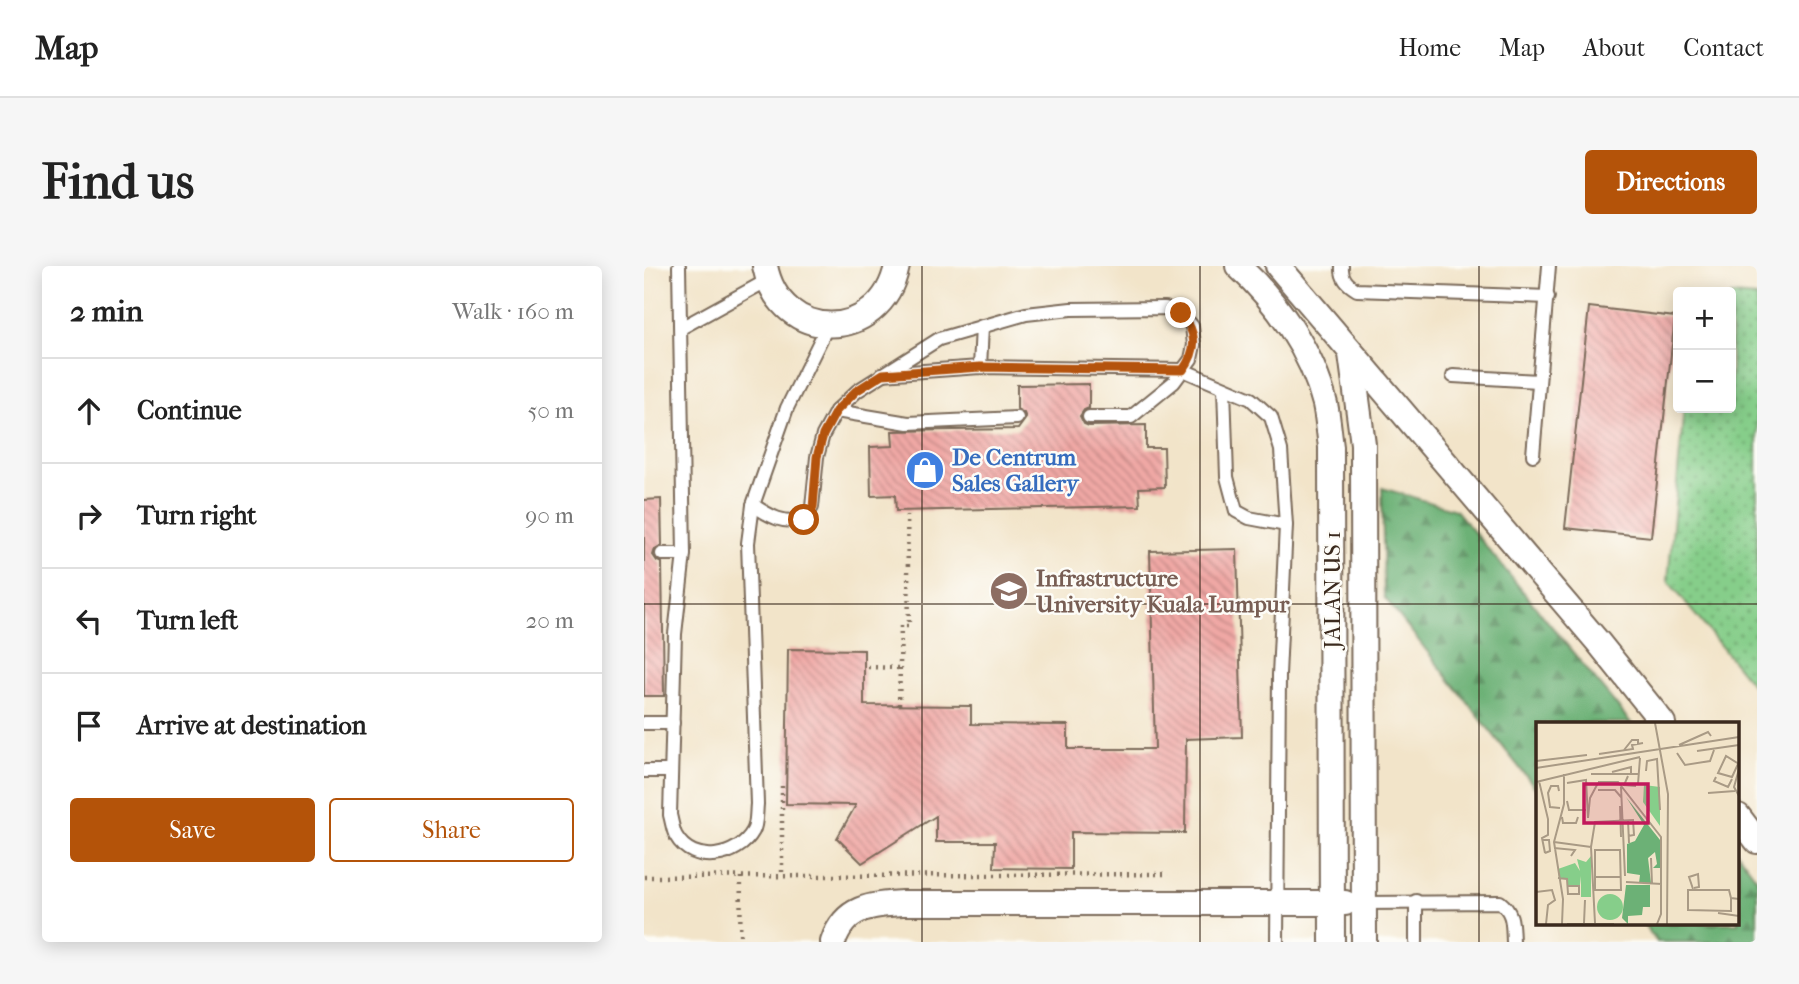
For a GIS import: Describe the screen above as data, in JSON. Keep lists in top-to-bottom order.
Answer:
{
  "streets": {
    "street": ["JALAN US 1"]
  },
  "places": {
    "shop": ["De Centrum Sales Gallery"],
    "school or university": ["Infrastructure University Kuala Lumpur"]
  },
  "page": {
    "header": "Map",
    "nav": [
      "Home",
      "Map",
      "About",
      "Contact"
    ],
    "buttons": [
      "Directions",
      ["Save", "Share"]
    ],
    "title": "Find us",
    "heading": ["2 min", "Walk · 160 m"],
    "map_buttons": ["+", "−"],
    "list": [
      ["Continue", "50 m"],
      ["Turn right", "90 m"],
      ["Turn left", "20 m"],
      "Arrive at destination"
    ]
  }
}
